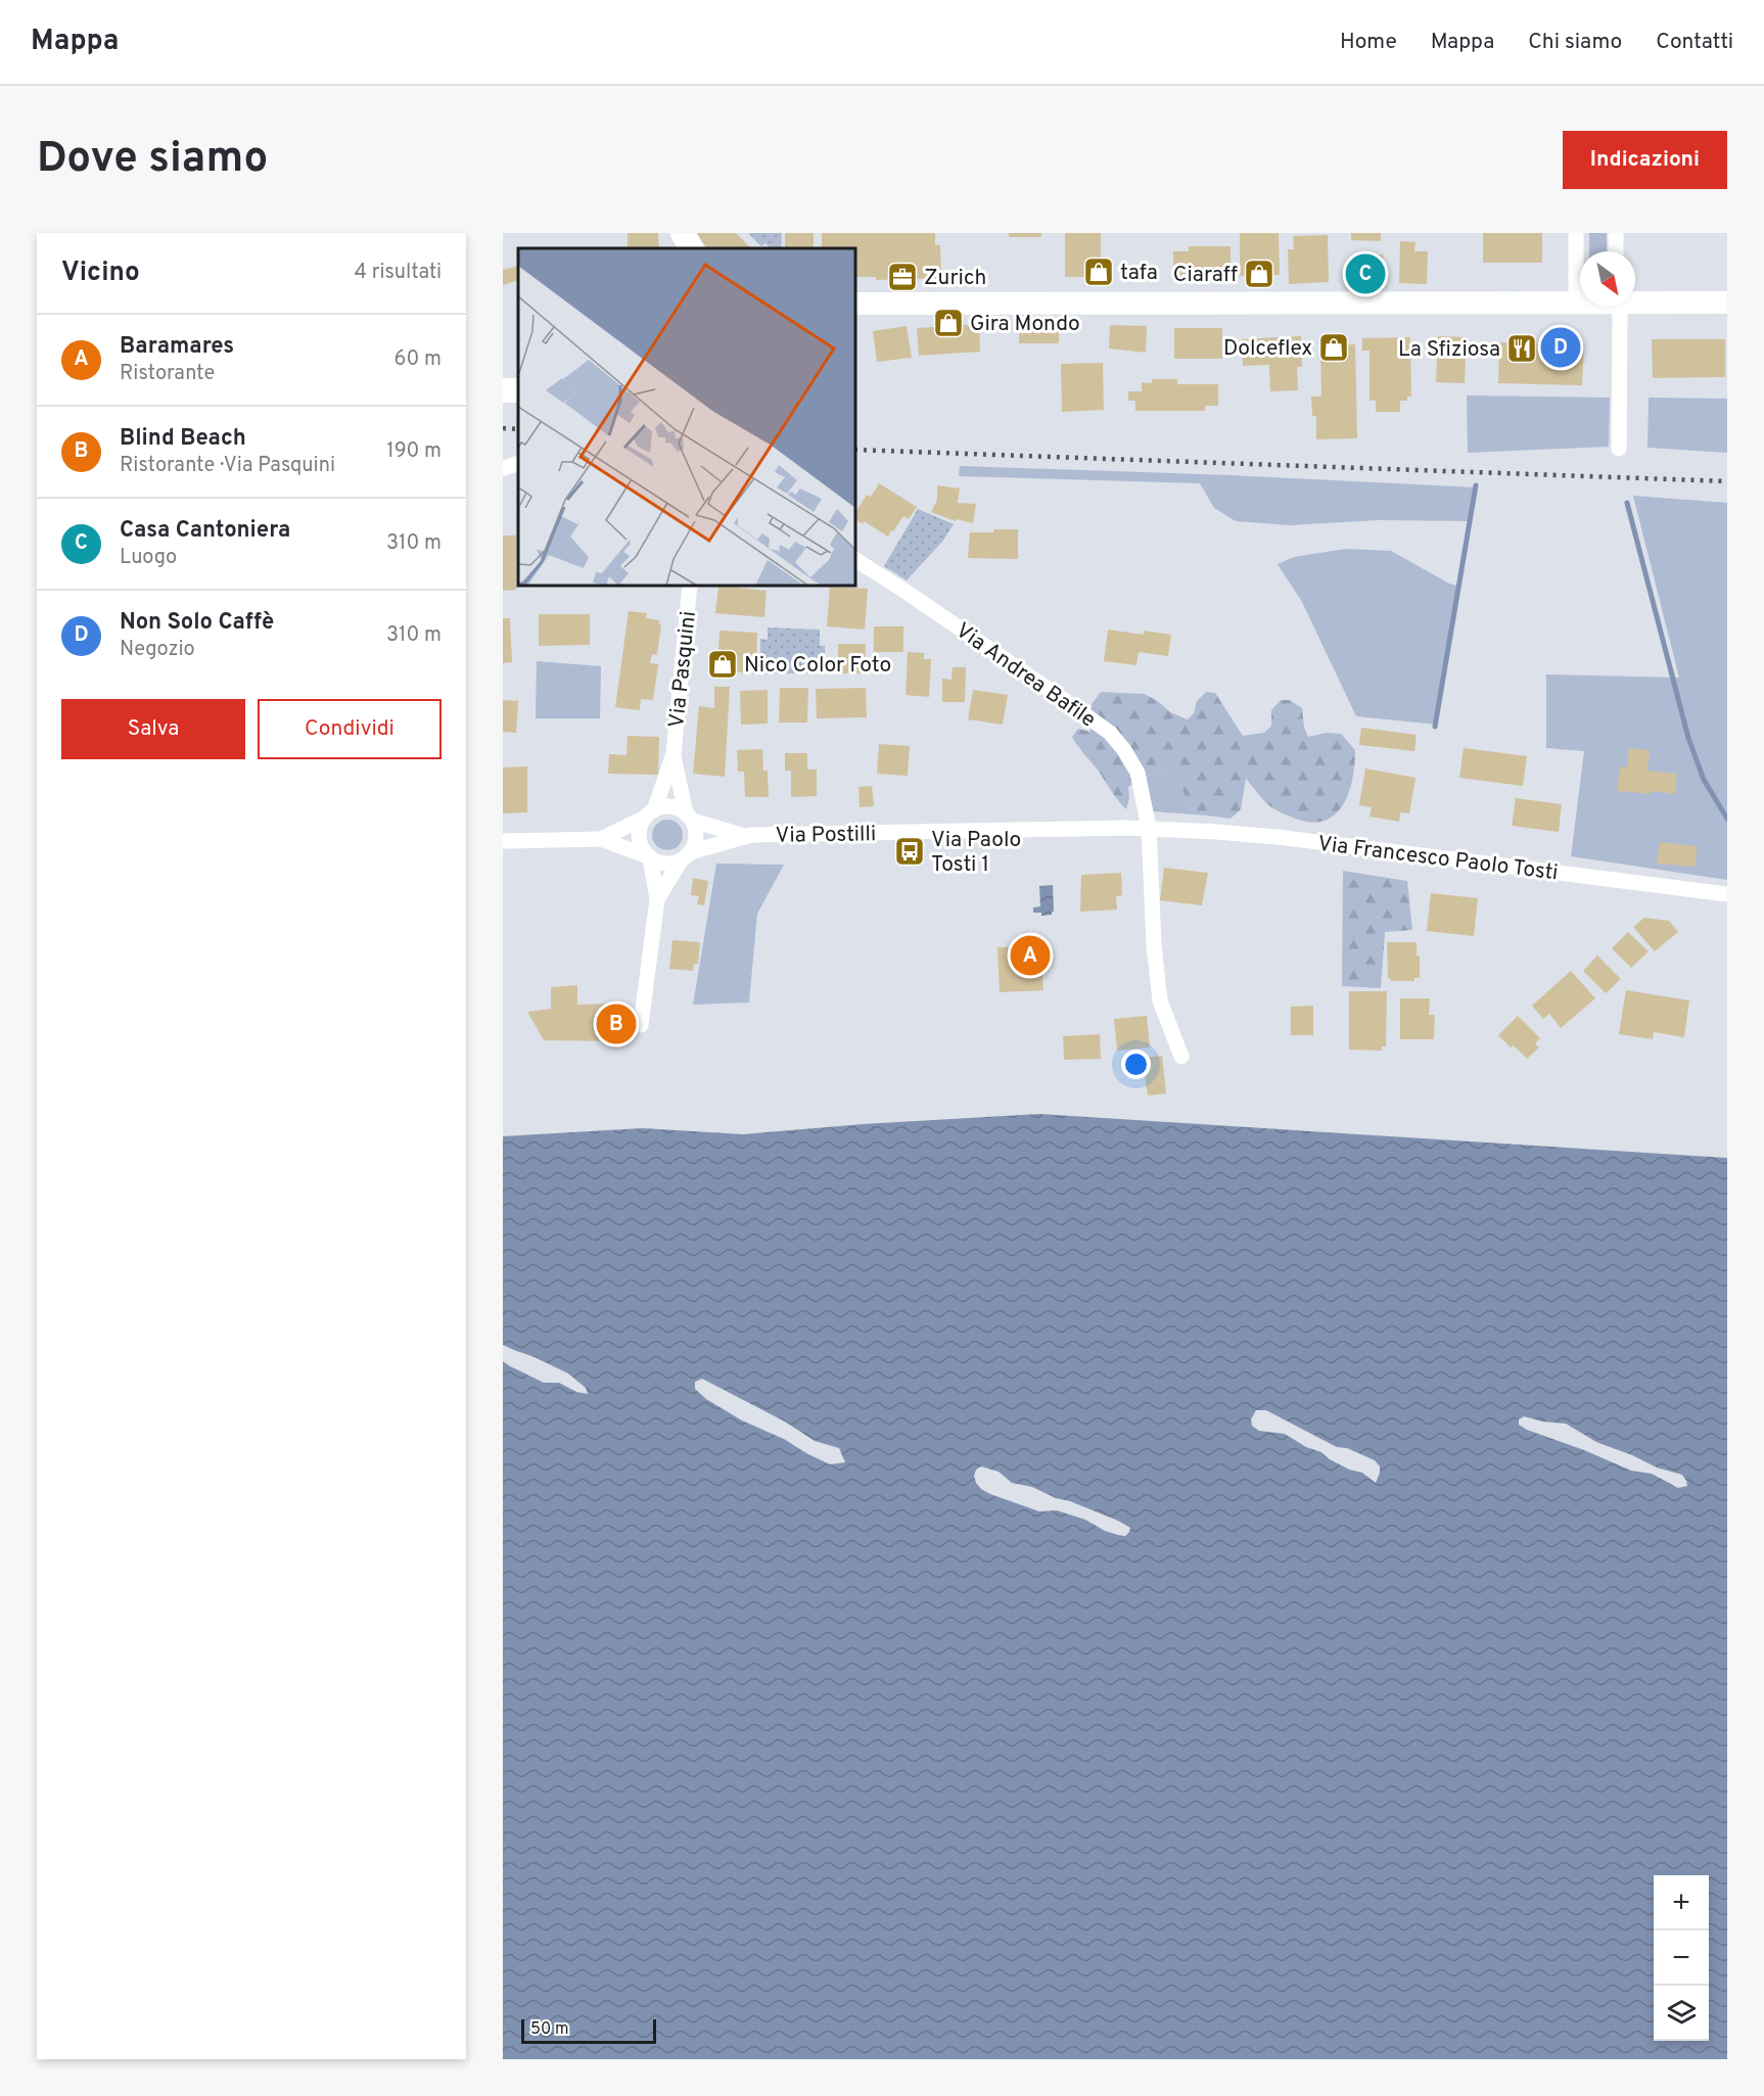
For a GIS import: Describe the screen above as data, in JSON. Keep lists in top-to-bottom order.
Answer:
{
  "streets": {
    "street": [
      "Via Pasquini",
      "Via Andrea Bafile",
      "Via Postilli",
      "Via Francesco Paolo Tosti"
    ]
  },
  "crossings": [
    ["Via Pasquini", "Via Postilli"],
    ["Via Andrea Bafile", "Via Francesco Paolo Tosti"],
    ["Via Postilli", "Via Francesco Paolo Tosti"]
  ],
  "places": {
    "shop": [
      "tafa",
      "Ciaraff",
      "Gira Mondo",
      "Dolceflex",
      "Nico Color Foto"
    ],
    "office": ["Zurich"],
    "restaurant": ["La Sfiziosa"],
    "bus stop": ["Via Paolo Tosti 1"]
  },
  "scale_bar": "50 m",
  "north": "bottom right",
  "page": {
    "header": "Mappa",
    "nav": [
      "Home",
      "Mappa",
      "Chi siamo",
      "Contatti"
    ],
    "buttons": [
      "Indicazioni",
      ["Salva", "Condividi"]
    ],
    "title": "Dove siamo",
    "heading": ["Vicino", "4 risultati"],
    "pins": [
      "C",
      "D",
      "A",
      "B"
    ],
    "list": [
      {
        "mark": "A",
        "name": "Baramares",
        "note": "Ristorante",
        "value": "60 m"
      },
      {
        "mark": "B",
        "name": "Blind Beach",
        "note": "Ristorante · Via Pasquini",
        "value": "190 m"
      },
      {
        "mark": "C",
        "name": "Casa Cantoniera",
        "note": "Luogo",
        "value": "310 m"
      },
      {
        "mark": "D",
        "name": "Non Solo Caffè",
        "note": "Negozio",
        "value": "310 m"
      }
    ],
    "map_buttons": ["+", "−"],
    "scale": "50 m"
  }
}
